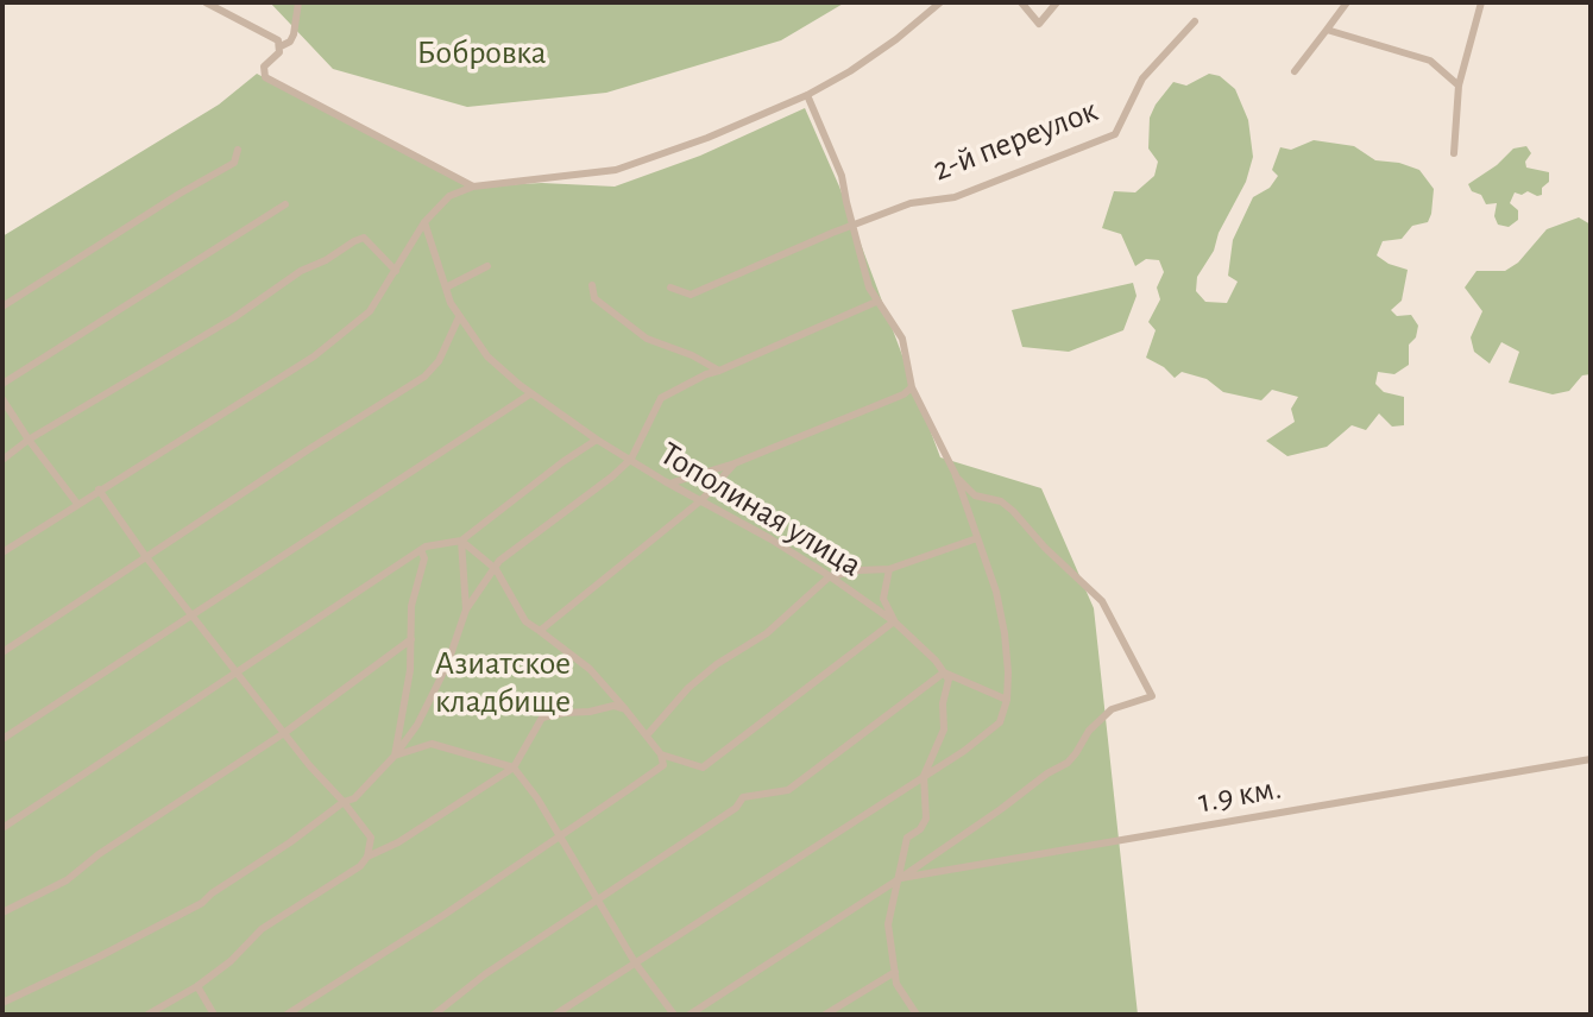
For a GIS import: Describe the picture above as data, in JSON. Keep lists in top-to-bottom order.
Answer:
{
  "streets": {
    "street": ["2-й переулок", "Тополиная улица", "1.9 км."]
  },
  "parks": ["Бобровка", "Азиатское кладбище"]
}
